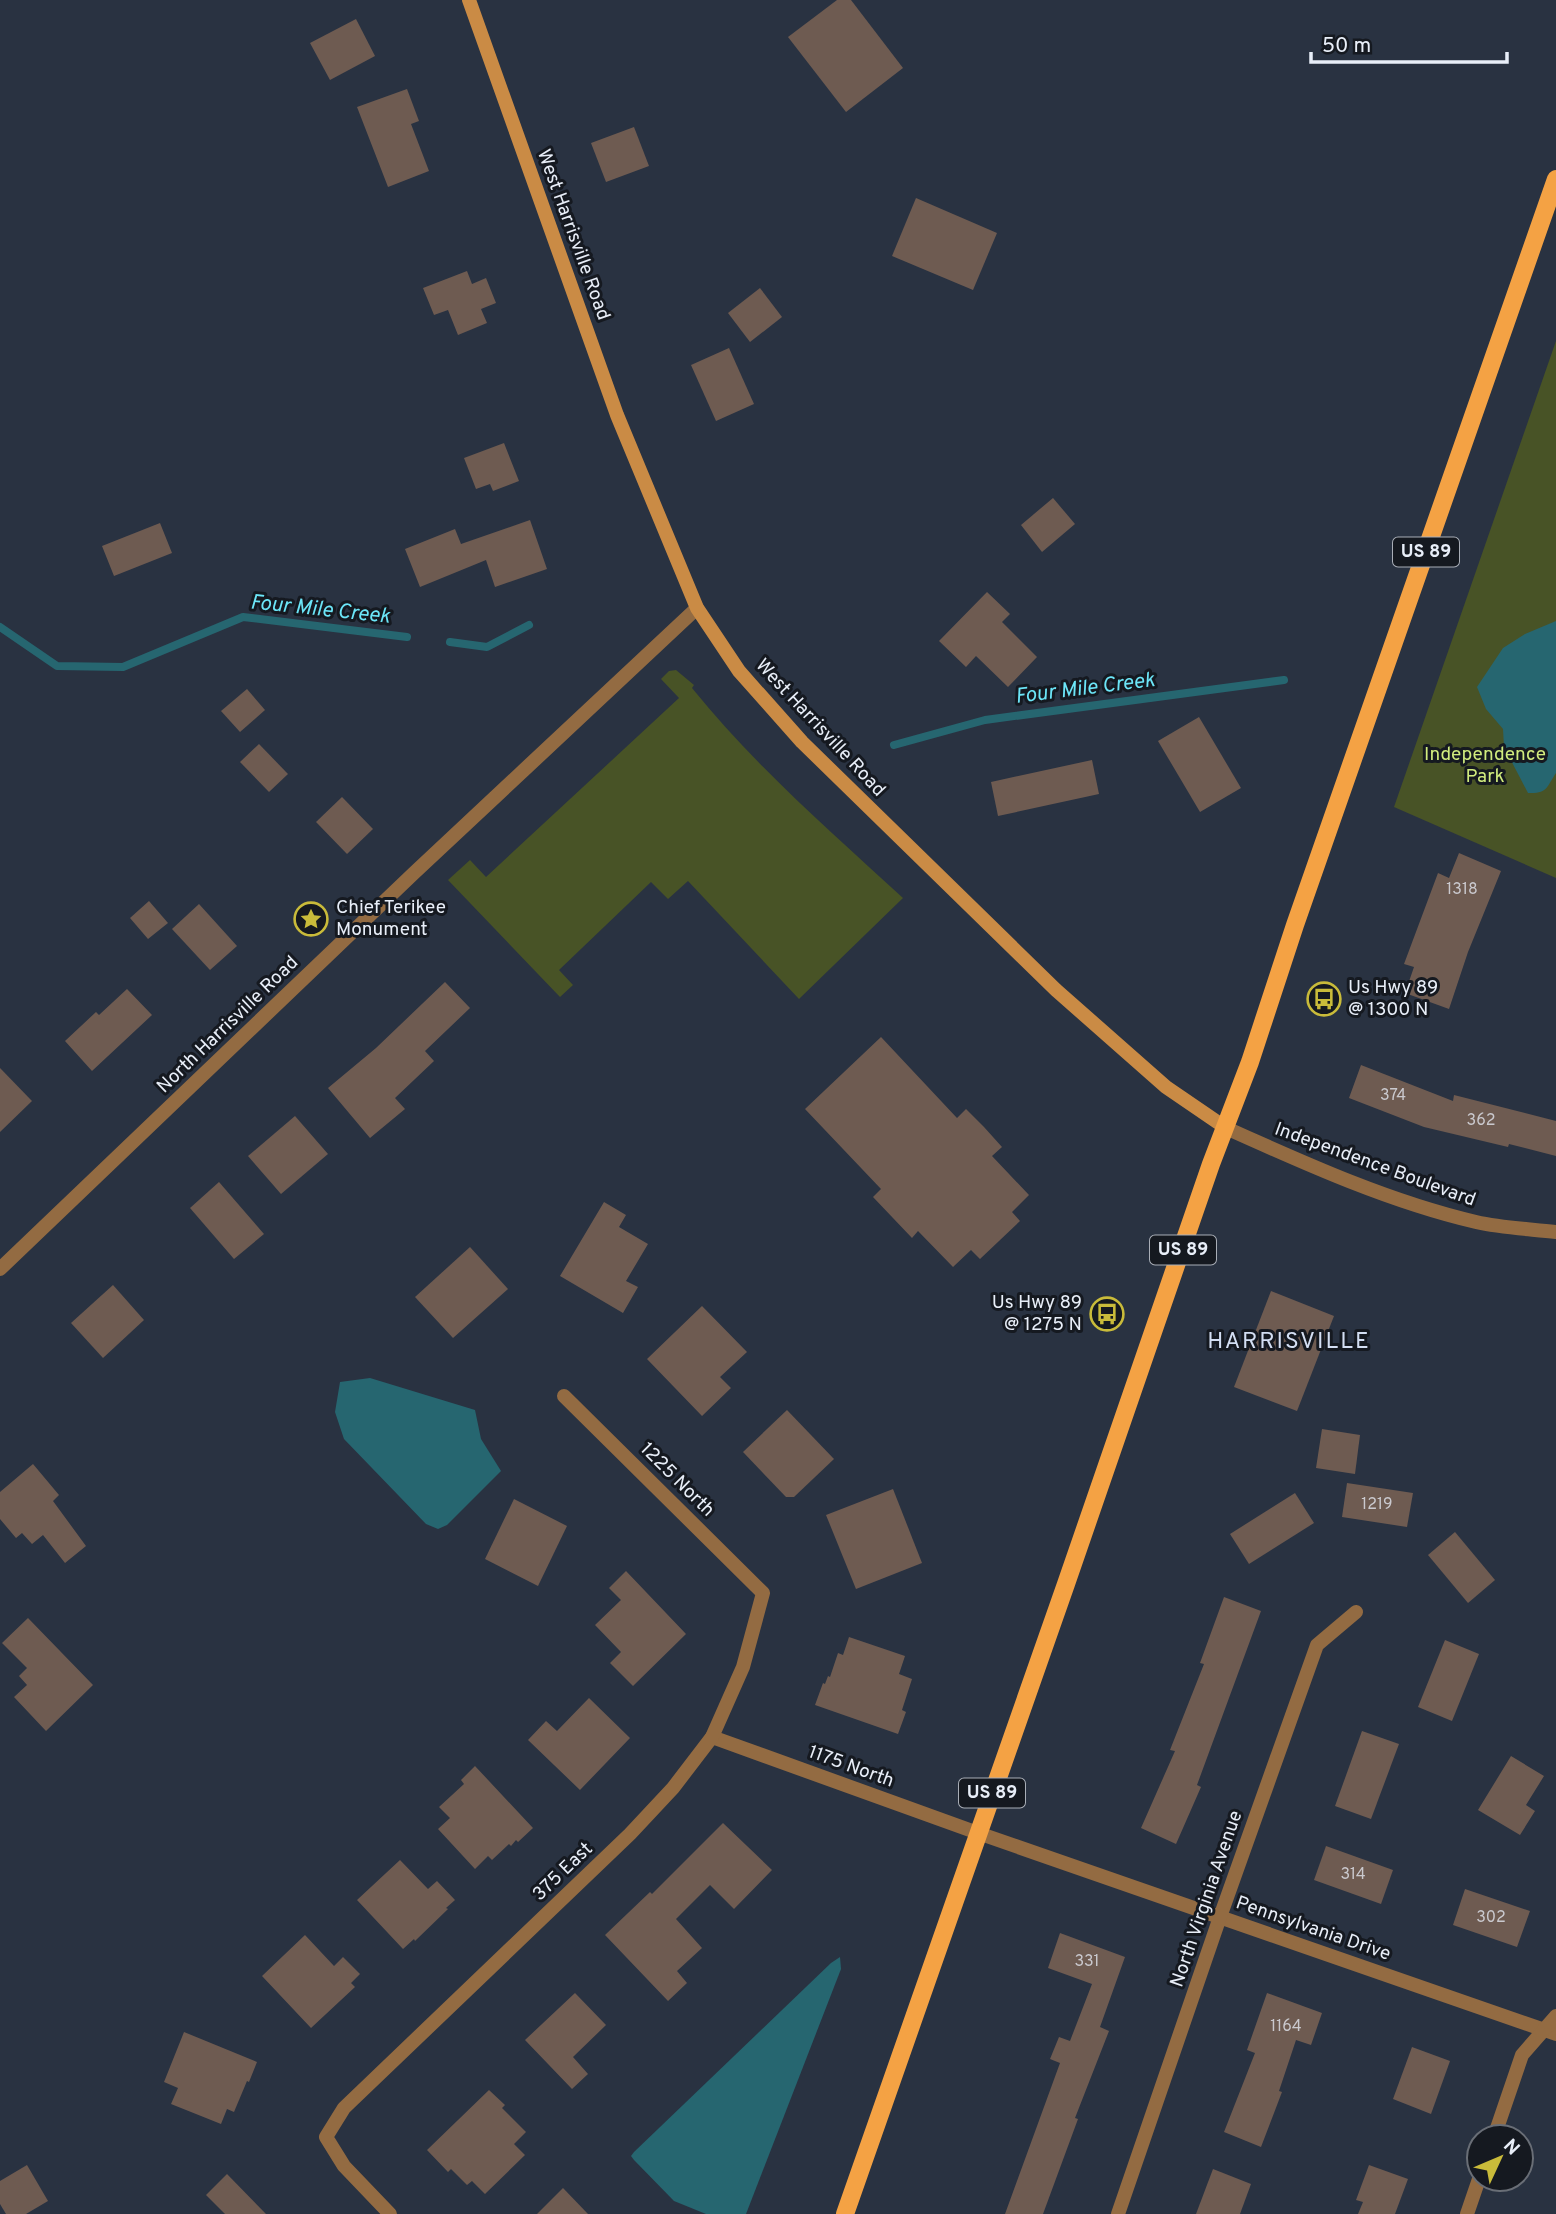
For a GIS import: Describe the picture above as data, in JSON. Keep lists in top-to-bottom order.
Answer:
{
  "streets": {
    "main road": ["West Harrisville Road", "US 89"],
    "street": [
      "North Harrisville Road",
      "Independence Boulevard",
      "1225 North",
      "1175 North",
      "375 East",
      "North Virginia Avenue",
      "Pennsylvania Drive"
    ]
  },
  "crossings": [
    ["West Harrisville Road", "US 89"],
    ["West Harrisville Road", "North Harrisville Road"],
    ["West Harrisville Road", "Independence Boulevard"],
    ["US 89", "Independence Boulevard"],
    ["US 89", "1175 North"],
    ["US 89", "Pennsylvania Drive"],
    ["1225 North", "375 East"],
    ["1175 North", "375 East"],
    ["1175 North", "Pennsylvania Drive"],
    ["North Virginia Avenue", "Pennsylvania Drive"]
  ],
  "districts": ["HARRISVILLE"],
  "water": ["Four Mile Creek"],
  "parks": ["Independence Park"],
  "places": {
    "place": ["Chief Terikee Monument"],
    "bus stop": ["Us Hwy 89 @ 1300 N", "Us Hwy 89 @ 1275 N"]
  },
  "house_numbers": [
    "1318",
    "374",
    "362",
    "1219",
    "314",
    "302",
    "331",
    "1164"
  ],
  "scale_bar": "50 m",
  "north": "top right"
}
